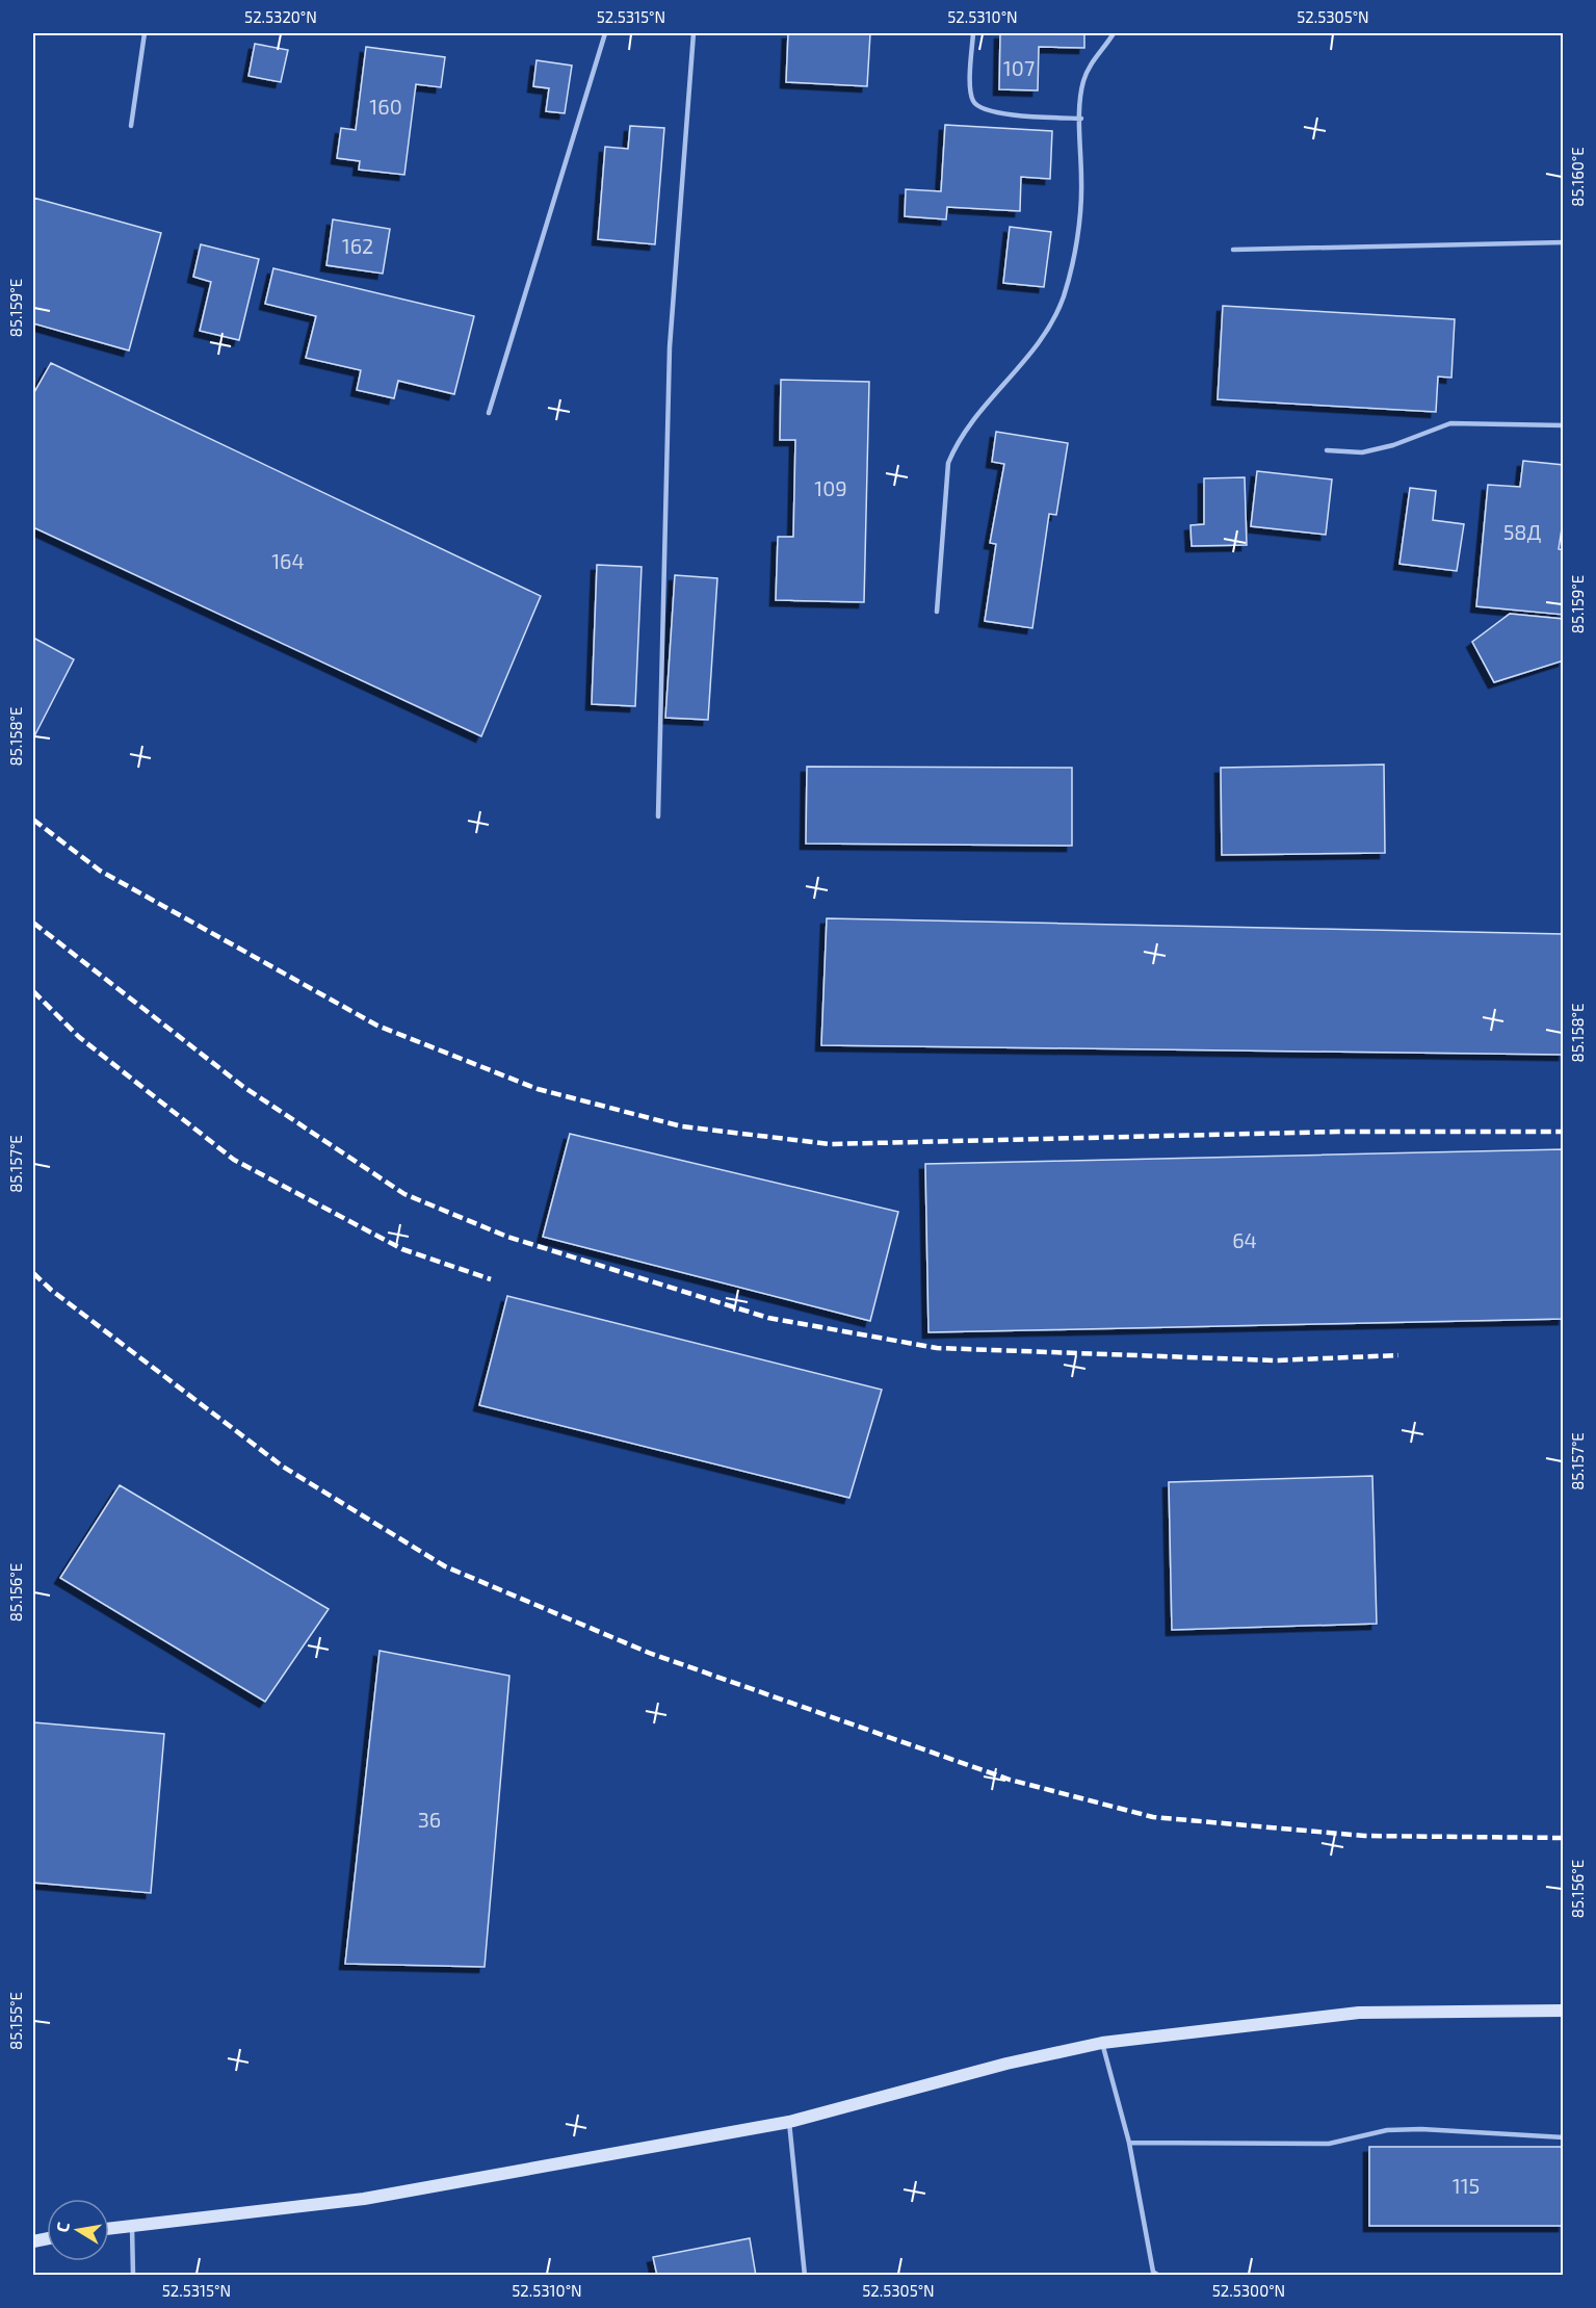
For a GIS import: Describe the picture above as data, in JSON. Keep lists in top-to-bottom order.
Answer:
{
  "house_numbers": [
    "107",
    "160",
    "162",
    "109",
    "58Д",
    "164",
    "64",
    "36",
    "115"
  ],
  "north": "left",
  "coordinates": [
    "52.5320°N",
    "52.5315°N",
    "52.5310°N",
    "52.5305°N",
    "85.160°E",
    "85.159°E",
    "85.158°E",
    "85.157°E",
    "85.156°E",
    "85.155°E",
    "52.5300°N"
  ]
}
